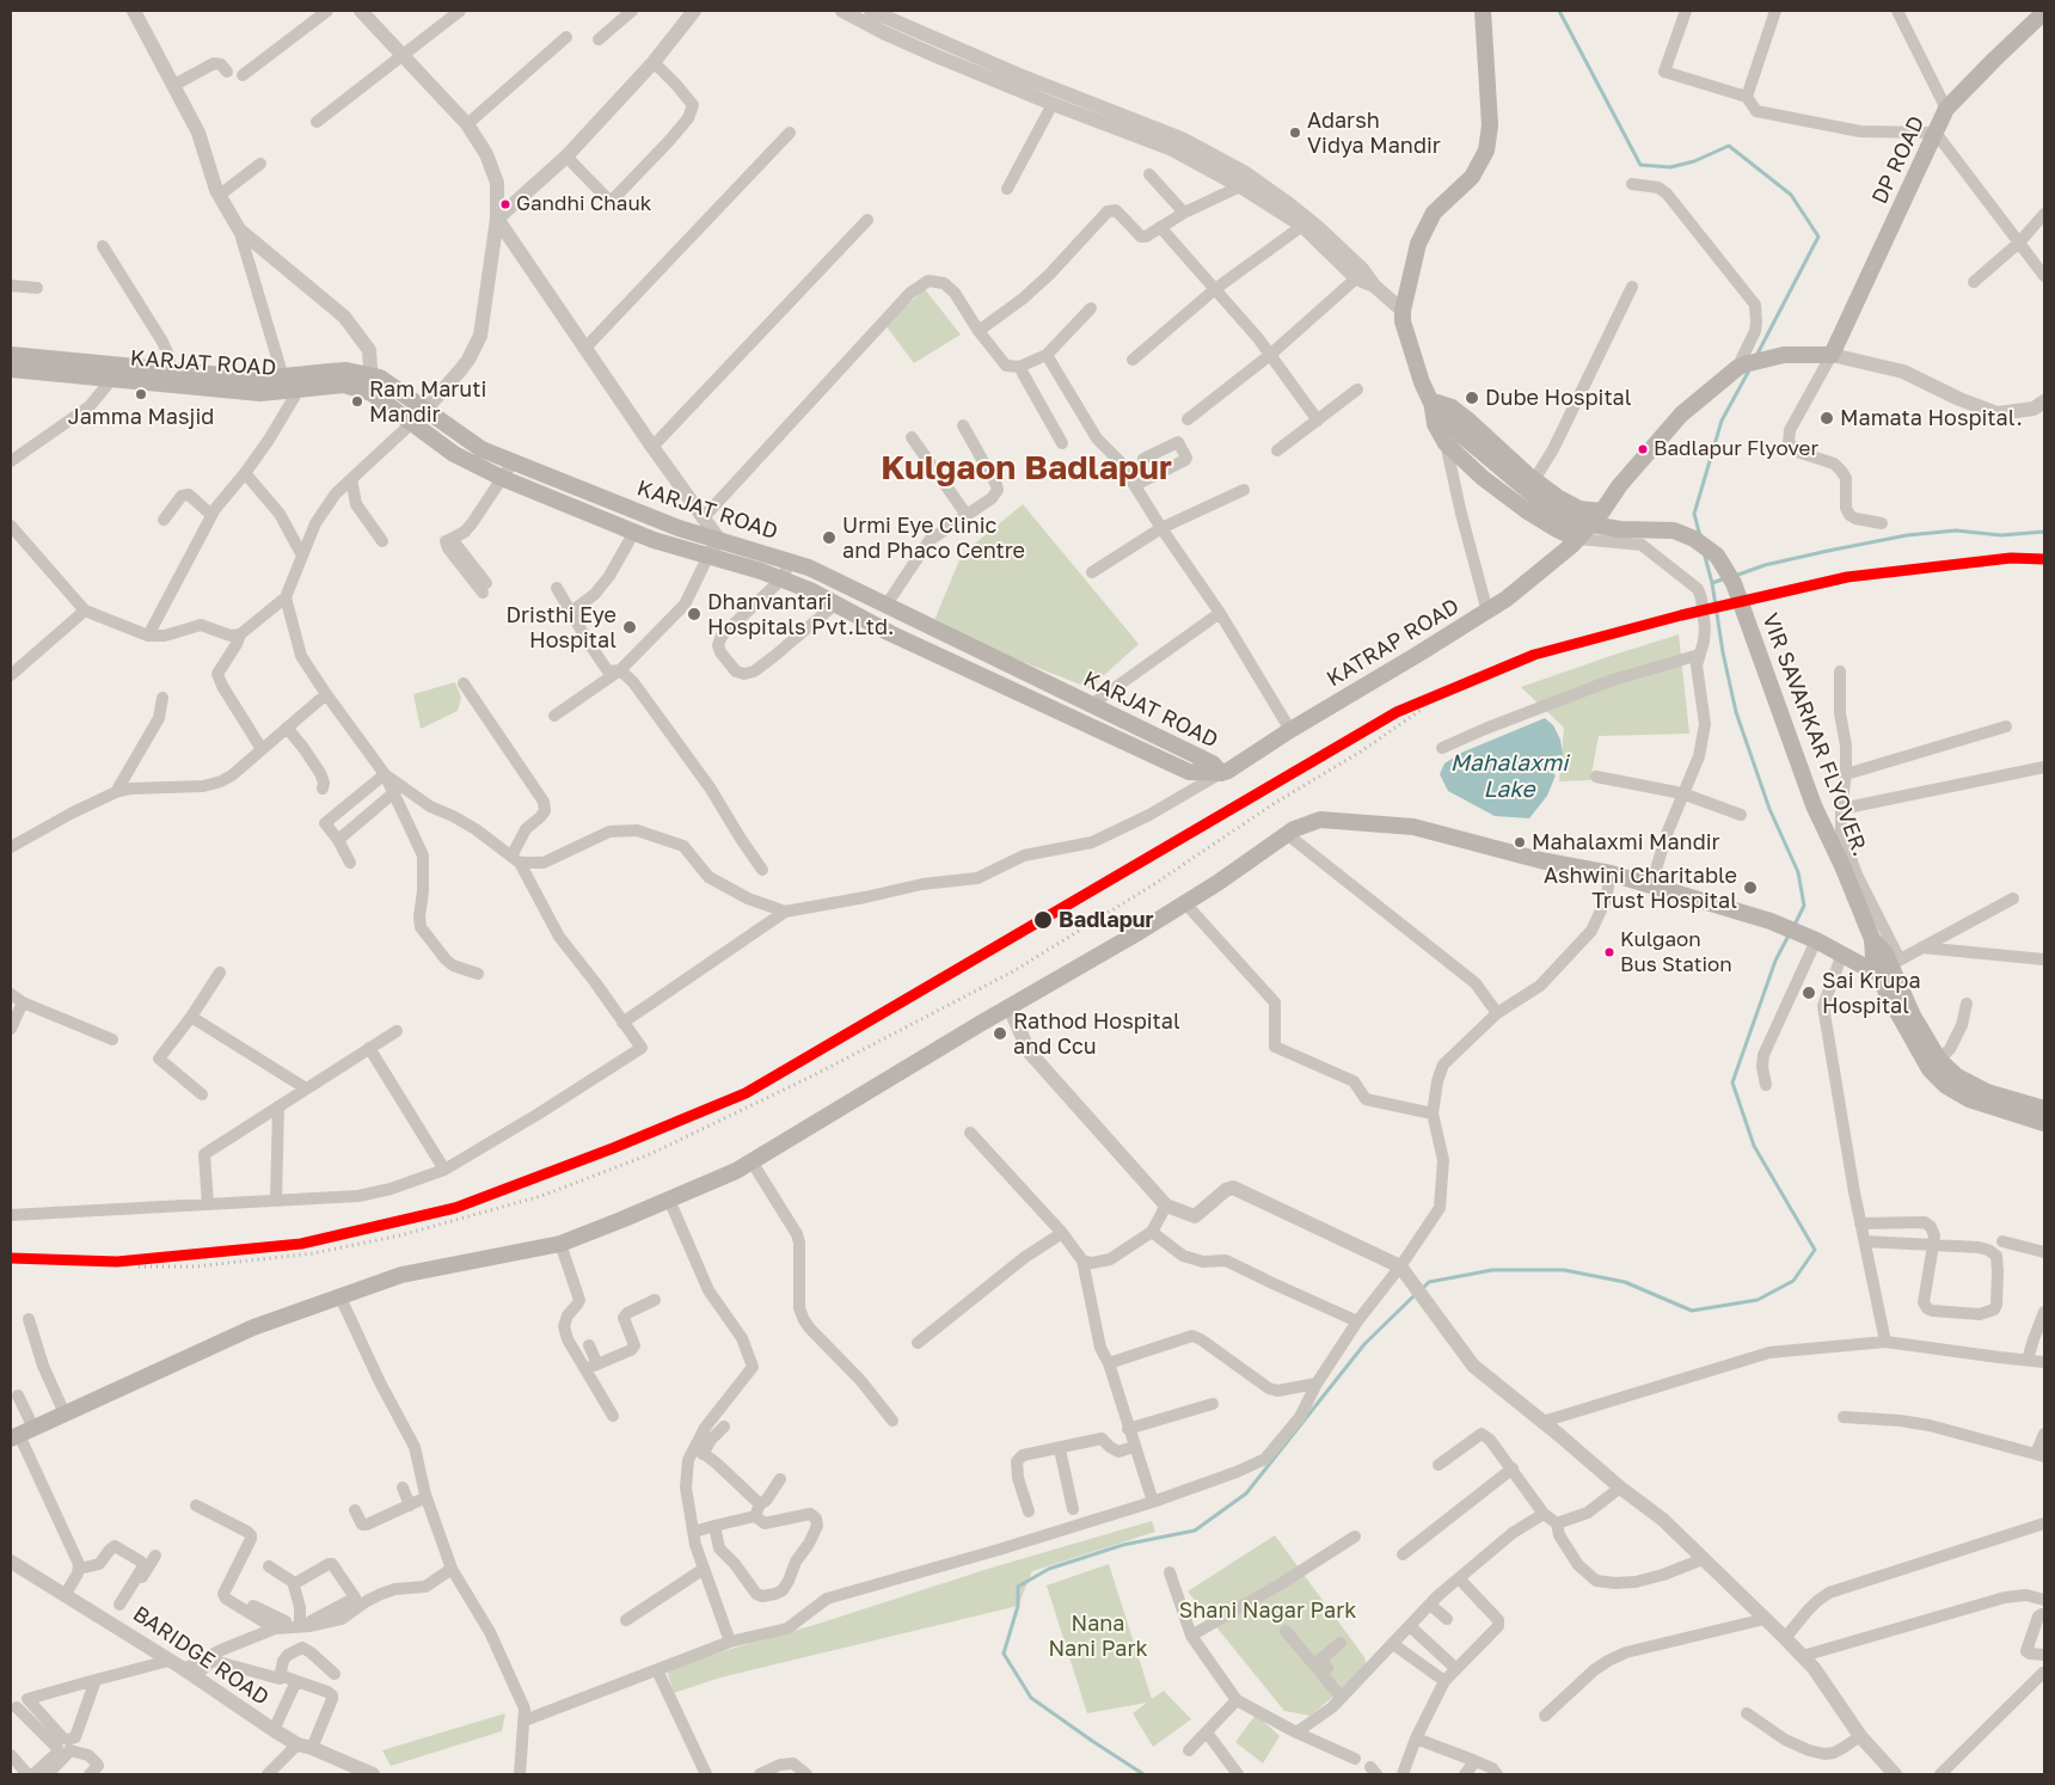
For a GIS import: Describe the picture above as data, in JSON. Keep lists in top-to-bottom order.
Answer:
{
  "streets": {
    "main road": [
      "DP ROAD",
      "KARJAT ROAD",
      "KATRAP ROAD",
      "VIR SAVARKAR FLYOVER."
    ],
    "street": ["BARIDGE ROAD"]
  },
  "crossings": [
    ["DP ROAD", "KATRAP ROAD"],
    ["KARJAT ROAD", "KATRAP ROAD"]
  ],
  "districts": ["Kulgaon Badlapur"],
  "water": ["Mahalaxmi Lake"],
  "parks": ["Shani Nagar Park", "Nana Nani Park"],
  "places": [
    "Adarsh Vidya Mandir",
    "Gandhi Chauk",
    "Jamma Masjid",
    "Dube Hospital",
    "Ram Maruti Mandir",
    "Mamata Hospital.",
    "Badlapur Flyover",
    "Urmi Eye Clinic and Phaco Centre",
    "Dhanvantari Hospitals Pvt.Ltd.",
    "Dristhi Eye Hospital",
    "Mahalaxmi Mandir",
    "Ashwini Charitable Trust Hospital",
    "Badlapur",
    "Kulgaon Bus Station",
    "Sai Krupa Hospital",
    "Rathod Hospital and Ccu"
  ]
}
